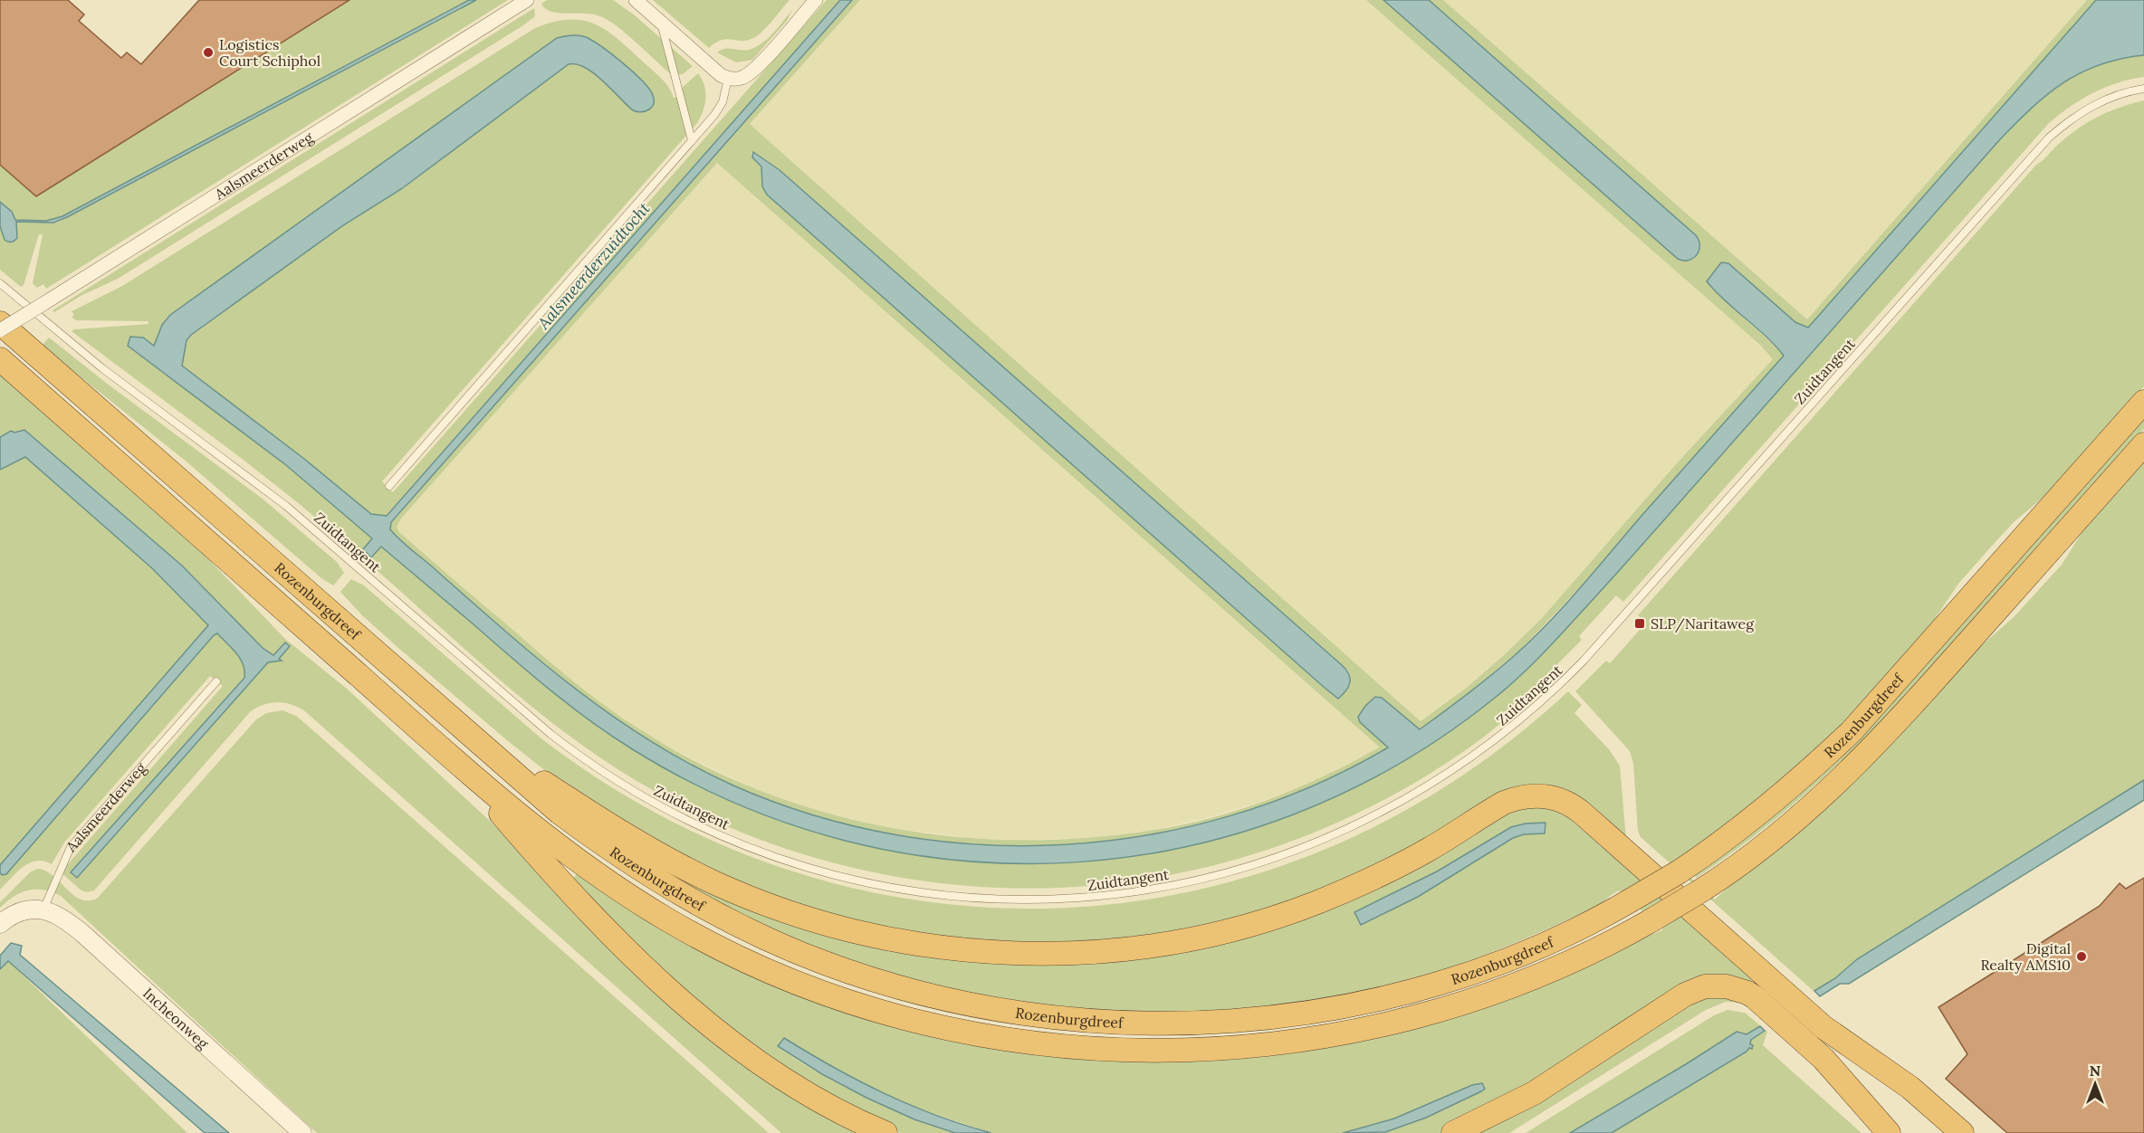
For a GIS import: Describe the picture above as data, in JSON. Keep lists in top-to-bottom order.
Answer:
{
  "streets": {
    "highway": ["Rozenburgdreef"],
    "street": ["Aalsmeerderweg", "Incheonweg"],
    "lane": ["Zuidtangent"]
  },
  "crossings": [
    ["Aalsmeerderweg", "Incheonweg"]
  ],
  "water": ["Aalsmeerderzuidtocht"],
  "places": {
    "other": ["Logistics Court Schiphol", "Digital Realty AMS10"],
    "transit": ["SLP/Naritaweg"]
  },
  "north": "top"
}
